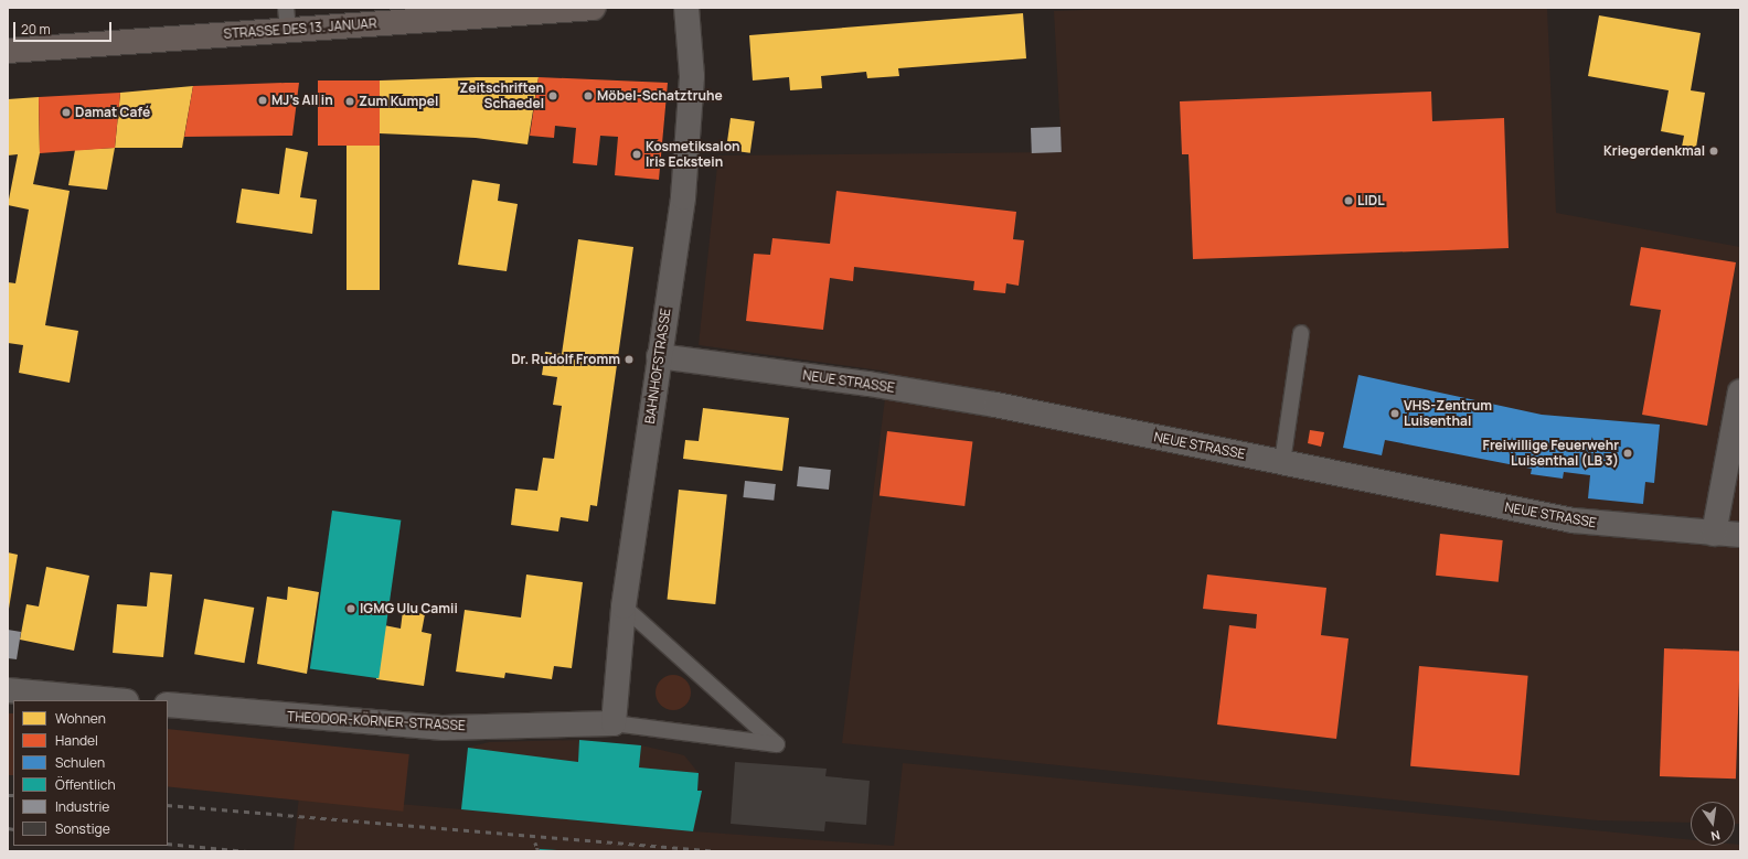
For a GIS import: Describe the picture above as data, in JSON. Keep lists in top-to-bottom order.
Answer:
{
  "streets": {
    "main road": ["STRASSE DES 13. JANUAR"],
    "street": ["BAHNHOFSTRASSE", "NEUE STRASSE", "THEODOR-KÖRNER-STRASSE"]
  },
  "crossings": [
    ["BAHNHOFSTRASSE", "NEUE STRASSE"],
    ["BAHNHOFSTRASSE", "THEODOR-KÖRNER-STRASSE"]
  ],
  "places": [
    "Zeitschriften Schaedel",
    "Möbel-Schatztruhe",
    "MJ's All in",
    "Zum Kumpel",
    "Damat Café",
    "Kriegerdenkmal",
    "Kosmetiksalon Iris Eckstein",
    "LIDL",
    "Dr. Rudolf Fromm",
    "VHS-Zentrum Luisenthal",
    "Freiwillige Feuerwehr Luisenthal (LB 3)",
    "IGMG Ulu Camii"
  ],
  "legend": [
    "Wohnen",
    "Handel",
    "Schulen",
    "Öffentlich",
    "Industrie",
    "Sonstige"
  ],
  "scale_bar": "20 m",
  "north": "bottom"
}
